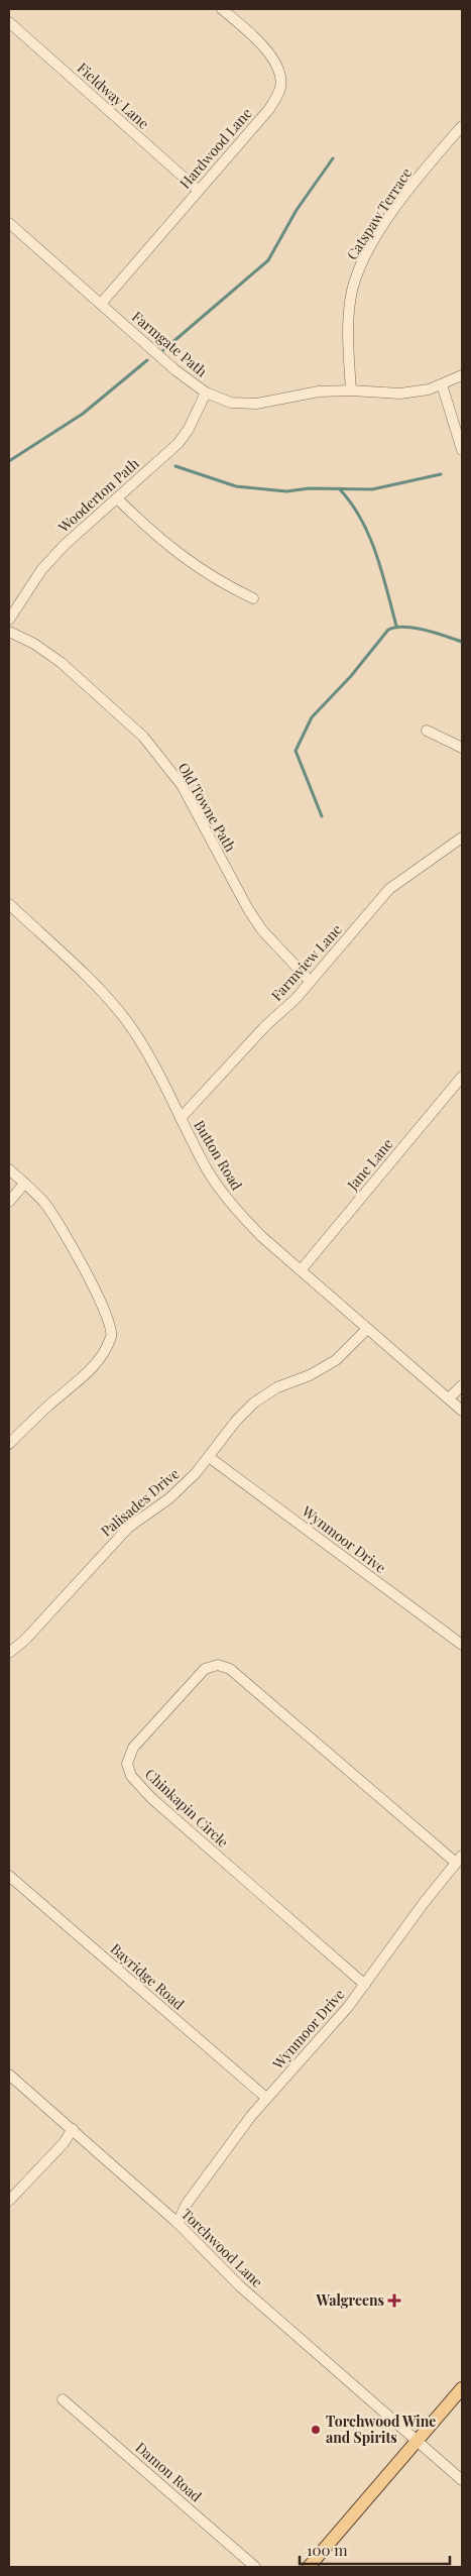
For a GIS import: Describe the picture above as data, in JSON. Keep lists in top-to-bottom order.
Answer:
{
  "streets": {
    "street": [
      "Fieldway Lane",
      "Hardwood Lane",
      "Catspaw Terrace",
      "Farmgate Path",
      "Wooderton Path",
      "Old Towne Path",
      "Farmview Lane",
      "Button Road",
      "Jane Lane",
      "Palisades Drive",
      "Wynmoor Drive",
      "Chinkapin Circle",
      "Bayridge Road",
      "Torchwood Lane",
      "Damon Road"
    ]
  },
  "crossings": [
    ["Fieldway Lane", "Hardwood Lane"],
    ["Hardwood Lane", "Farmgate Path"],
    ["Catspaw Terrace", "Farmgate Path"],
    ["Farmgate Path", "Wooderton Path"],
    ["Old Towne Path", "Farmview Lane"],
    ["Farmview Lane", "Button Road"],
    ["Button Road", "Jane Lane"],
    ["Button Road", "Palisades Drive"],
    ["Palisades Drive", "Wynmoor Drive"],
    ["Wynmoor Drive", "Chinkapin Circle"],
    ["Wynmoor Drive", "Bayridge Road"],
    ["Wynmoor Drive", "Torchwood Lane"]
  ],
  "places": {
    "health": ["Walgreens"],
    "other": ["Torchwood Wine and Spirits"]
  },
  "scale_bar": "100 m"
}
